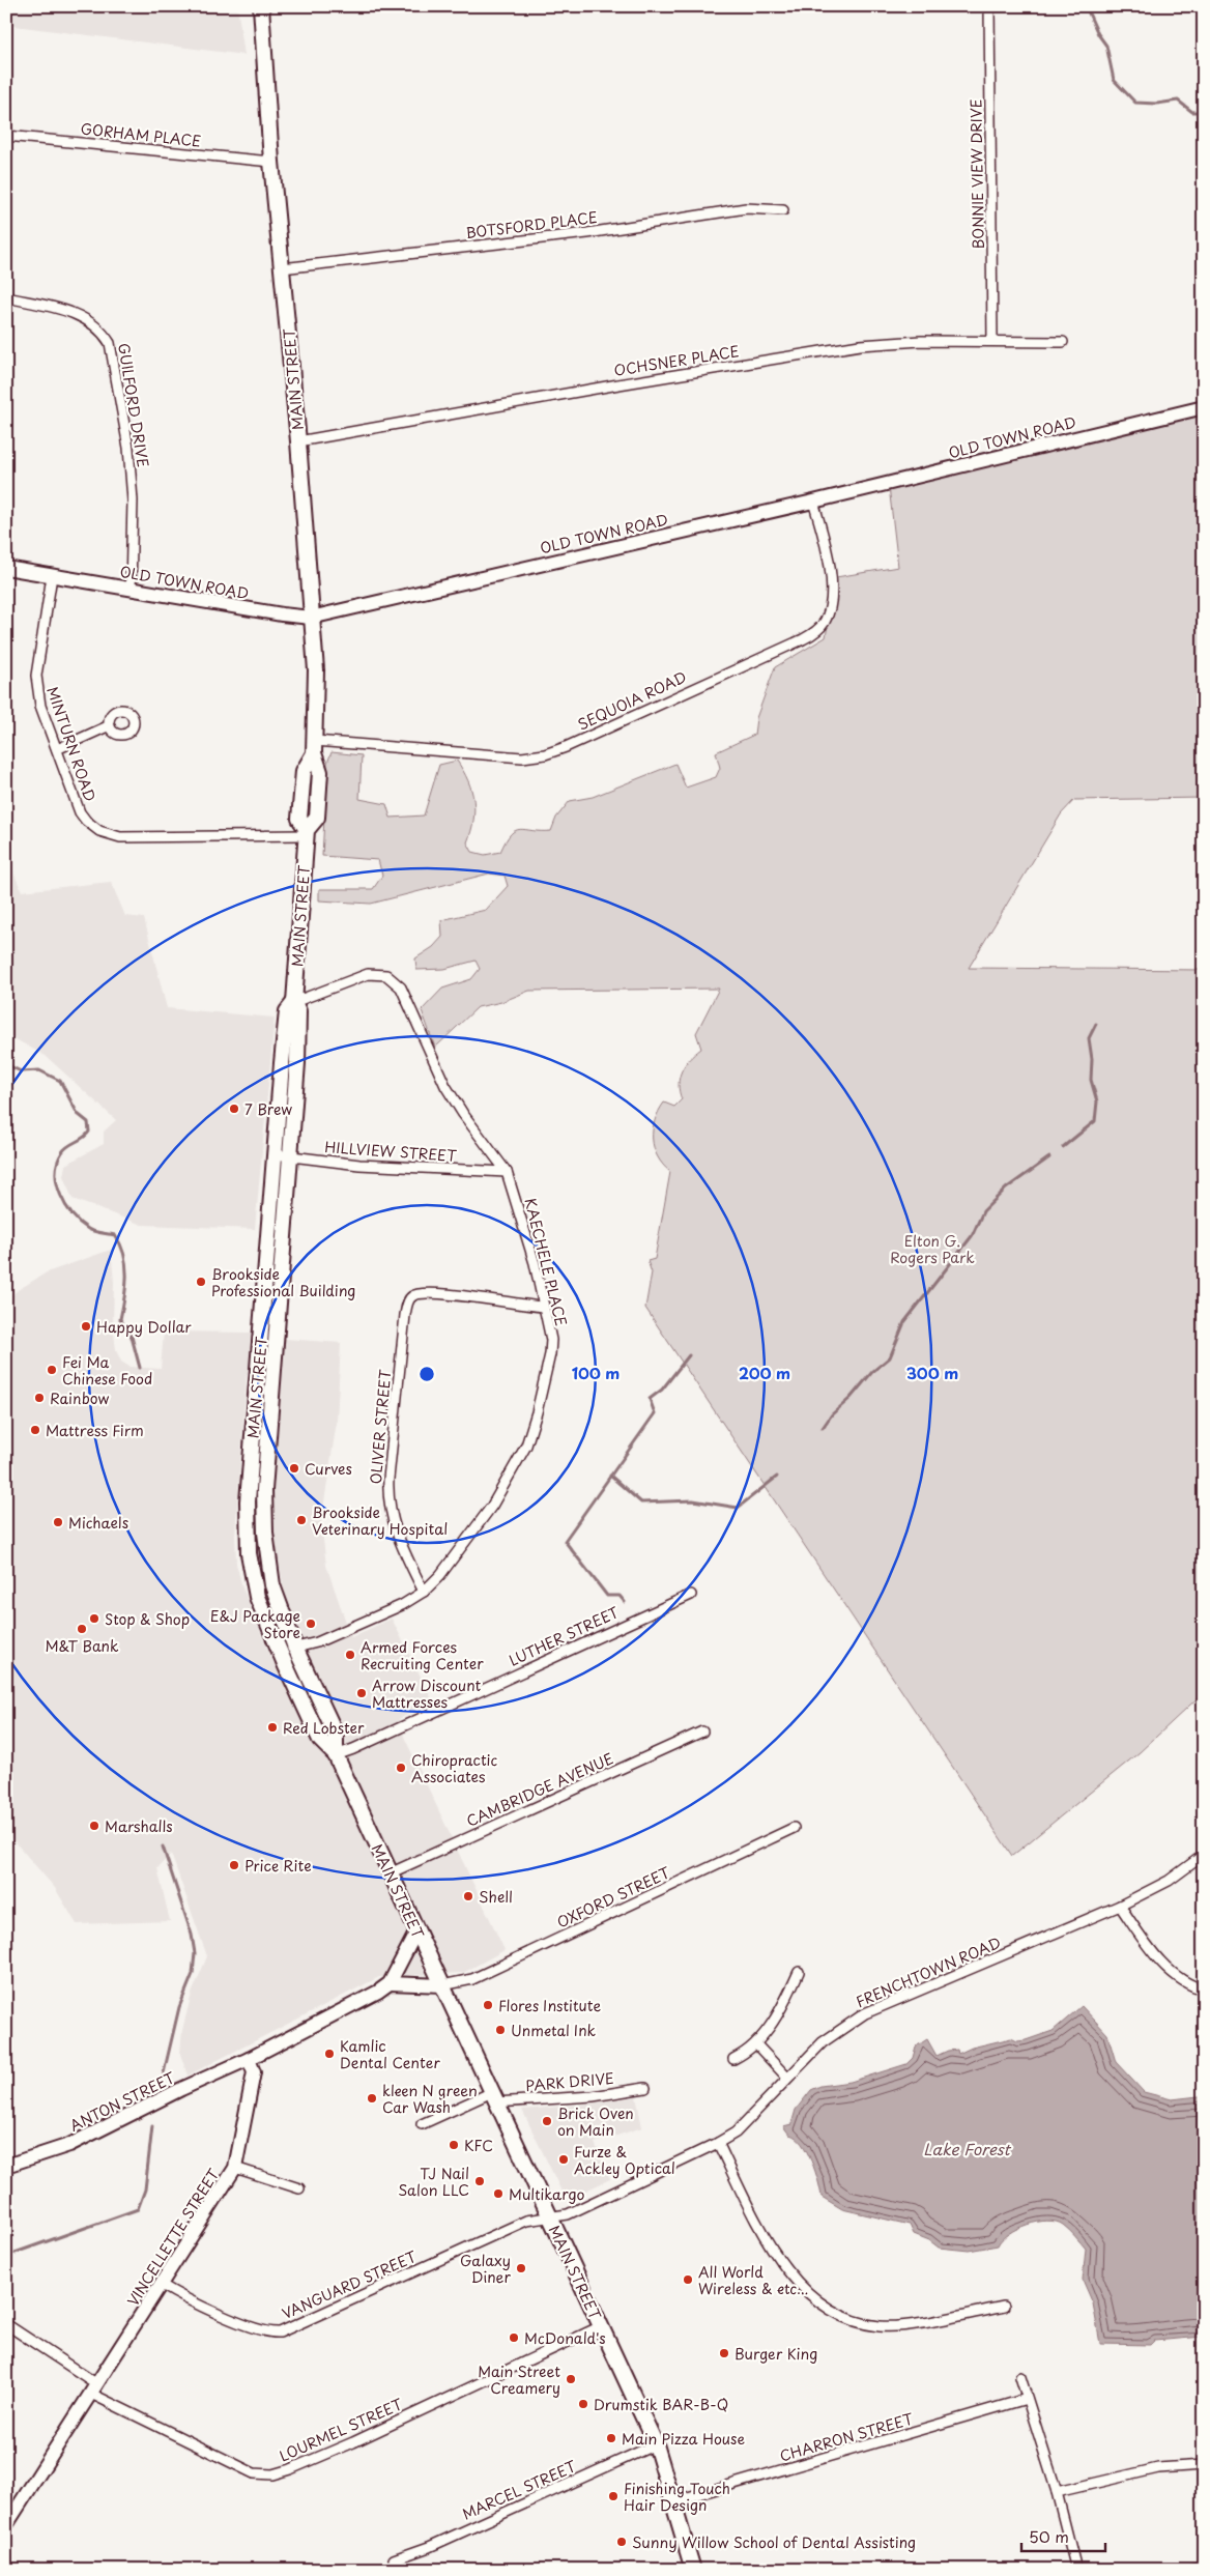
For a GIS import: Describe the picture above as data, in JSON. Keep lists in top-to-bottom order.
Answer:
{
  "streets": {
    "main road": [
      "MAIN STREET",
      "OLD TOWN ROAD",
      "ANTON STREET",
      "VINCELLETTE STREET"
    ],
    "street": [
      "GORHAM PLACE",
      "BONNIE VIEW DRIVE",
      "BOTSFORD PLACE",
      "OCHSNER PLACE",
      "GUILFORD DRIVE",
      "SEQUOIA ROAD",
      "MINTURN ROAD",
      "HILLVIEW STREET",
      "KAECHELE PLACE",
      "OLIVER STREET",
      "LUTHER STREET",
      "CAMBRIDGE AVENUE",
      "OXFORD STREET",
      "FRENCHTOWN ROAD",
      "PARK DRIVE",
      "VANGUARD STREET",
      "LOURMEL STREET",
      "CHARRON STREET",
      "MARCEL STREET"
    ]
  },
  "crossings": [
    ["GORHAM PLACE", "MAIN STREET"],
    ["BONNIE VIEW DRIVE", "OCHSNER PLACE"],
    ["BOTSFORD PLACE", "MAIN STREET"],
    ["OCHSNER PLACE", "MAIN STREET"],
    ["MAIN STREET", "OLD TOWN ROAD"],
    ["MAIN STREET", "SEQUOIA ROAD"],
    ["MAIN STREET", "MINTURN ROAD"],
    ["MAIN STREET", "HILLVIEW STREET"],
    ["MAIN STREET", "KAECHELE PLACE"],
    ["MAIN STREET", "LUTHER STREET"],
    ["MAIN STREET", "CAMBRIDGE AVENUE"],
    ["MAIN STREET", "OXFORD STREET"],
    ["MAIN STREET", "FRENCHTOWN ROAD"],
    ["MAIN STREET", "PARK DRIVE"],
    ["MAIN STREET", "VANGUARD STREET"],
    ["MAIN STREET", "LOURMEL STREET"],
    ["MAIN STREET", "CHARRON STREET"],
    ["MAIN STREET", "MARCEL STREET"],
    ["GUILFORD DRIVE", "OLD TOWN ROAD"],
    ["OLD TOWN ROAD", "SEQUOIA ROAD"],
    ["OLD TOWN ROAD", "MINTURN ROAD"],
    ["HILLVIEW STREET", "KAECHELE PLACE"],
    ["KAECHELE PLACE", "OLIVER STREET"],
    ["FRENCHTOWN ROAD", "VANGUARD STREET"],
    ["ANTON STREET", "VINCELLETTE STREET"],
    ["VINCELLETTE STREET", "VANGUARD STREET"],
    ["VINCELLETTE STREET", "LOURMEL STREET"]
  ],
  "water": ["Lake Forest"],
  "parks": ["Elton G. Rogers Park"],
  "places": [
    "7 Brew",
    "Brookside Professional Building",
    "Happy Dollar",
    "Fei Ma Chinese Food",
    "Rainbow",
    "Mattress Firm",
    "Curves",
    "Brookside Veterinary Hospital",
    "Michaels",
    "Stop & Shop",
    "E&J Package Store",
    "M&T Bank",
    "Armed Forces Recruiting Center",
    "Arrow Discount Mattresses",
    "Red Lobster",
    "Chiropractic Associates",
    "Marshalls",
    "Price Rite",
    "Shell",
    "Flores Institute",
    "Unmetal Ink",
    "Kamlic Dental Center",
    "kleen N green Car Wash",
    "Brick Oven on Main",
    "KFC",
    "Furze & Ackley Optical",
    "TJ Nail Salon LLC",
    "Multikargo",
    "Galaxy Diner",
    "All World Wireless & etc...",
    "McDonald's",
    "Burger King",
    "Main Street Creamery",
    "Drumstik BAR-B-Q",
    "Main Pizza House",
    "Finishing Touch Hair Design",
    "Sunny Willow School of Dental Assisting"
  ],
  "scale_bar": "50 m",
  "rings": ["100 m", "200 m", "300 m"]
}
